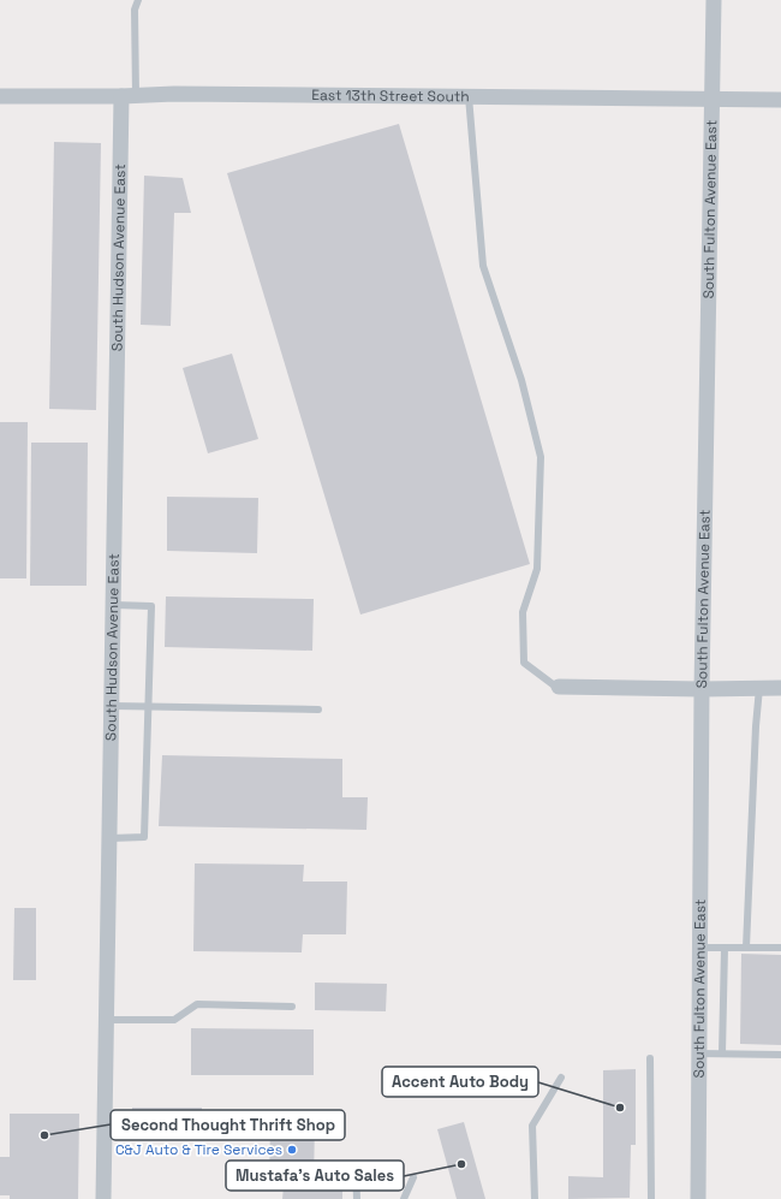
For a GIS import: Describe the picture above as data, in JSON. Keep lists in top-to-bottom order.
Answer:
{
  "streets": {
    "street": ["East 13th Street South", "South Fulton Avenue East", "South Hudson Avenue East"]
  },
  "crossings": [
    ["East 13th Street South", "South Fulton Avenue East"],
    ["East 13th Street South", "South Hudson Avenue East"]
  ],
  "places": [
    "Accent Auto Body",
    "Second Thought Thrift Shop",
    "C&J Auto & Tire Services",
    "Mustafa's Auto Sales"
  ]
}
